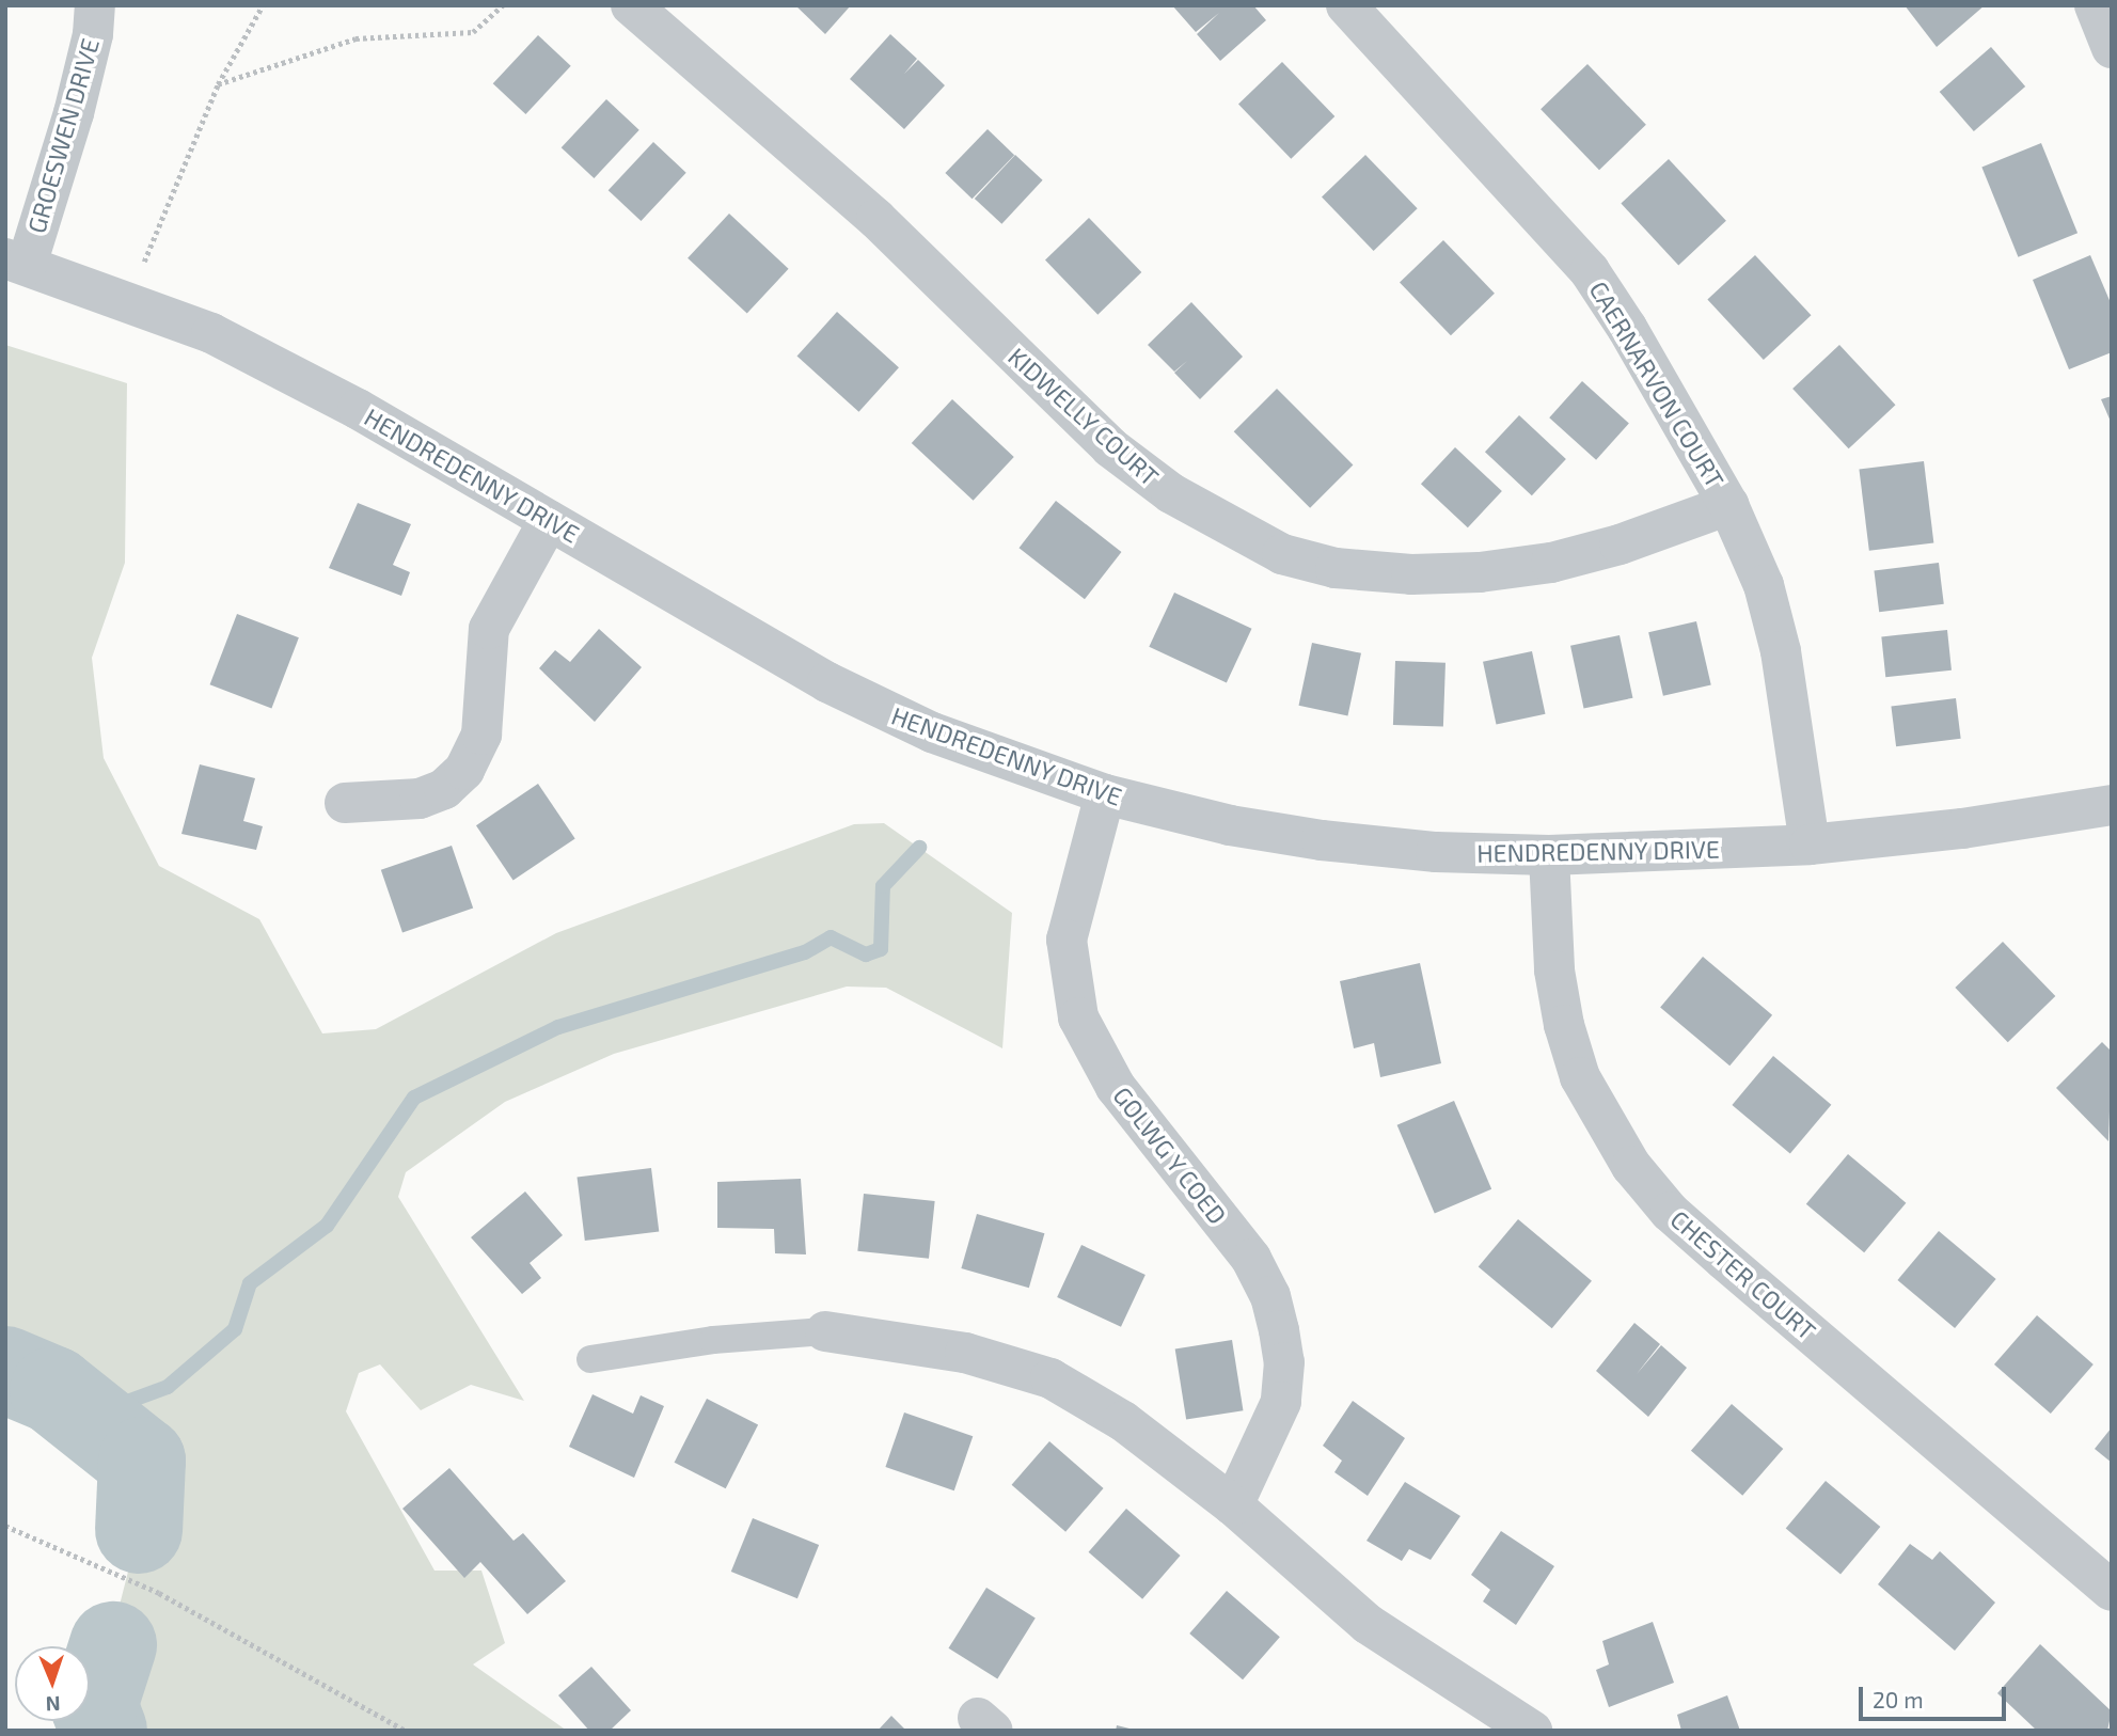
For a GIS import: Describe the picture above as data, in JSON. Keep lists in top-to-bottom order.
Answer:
{
  "streets": {
    "street": [
      "GROESWEN DRIVE",
      "CAERNARVON COURT",
      "KIDWELLY COURT",
      "HENDREDENNY DRIVE",
      "GOLWG Y COED",
      "CHESTER COURT"
    ]
  },
  "crossings": [
    ["GROESWEN DRIVE", "HENDREDENNY DRIVE"],
    ["CAERNARVON COURT", "KIDWELLY COURT"],
    ["CAERNARVON COURT", "HENDREDENNY DRIVE"],
    ["HENDREDENNY DRIVE", "GOLWG Y COED"],
    ["HENDREDENNY DRIVE", "CHESTER COURT"]
  ],
  "scale_bar": "20 m",
  "north": "bottom"
}
